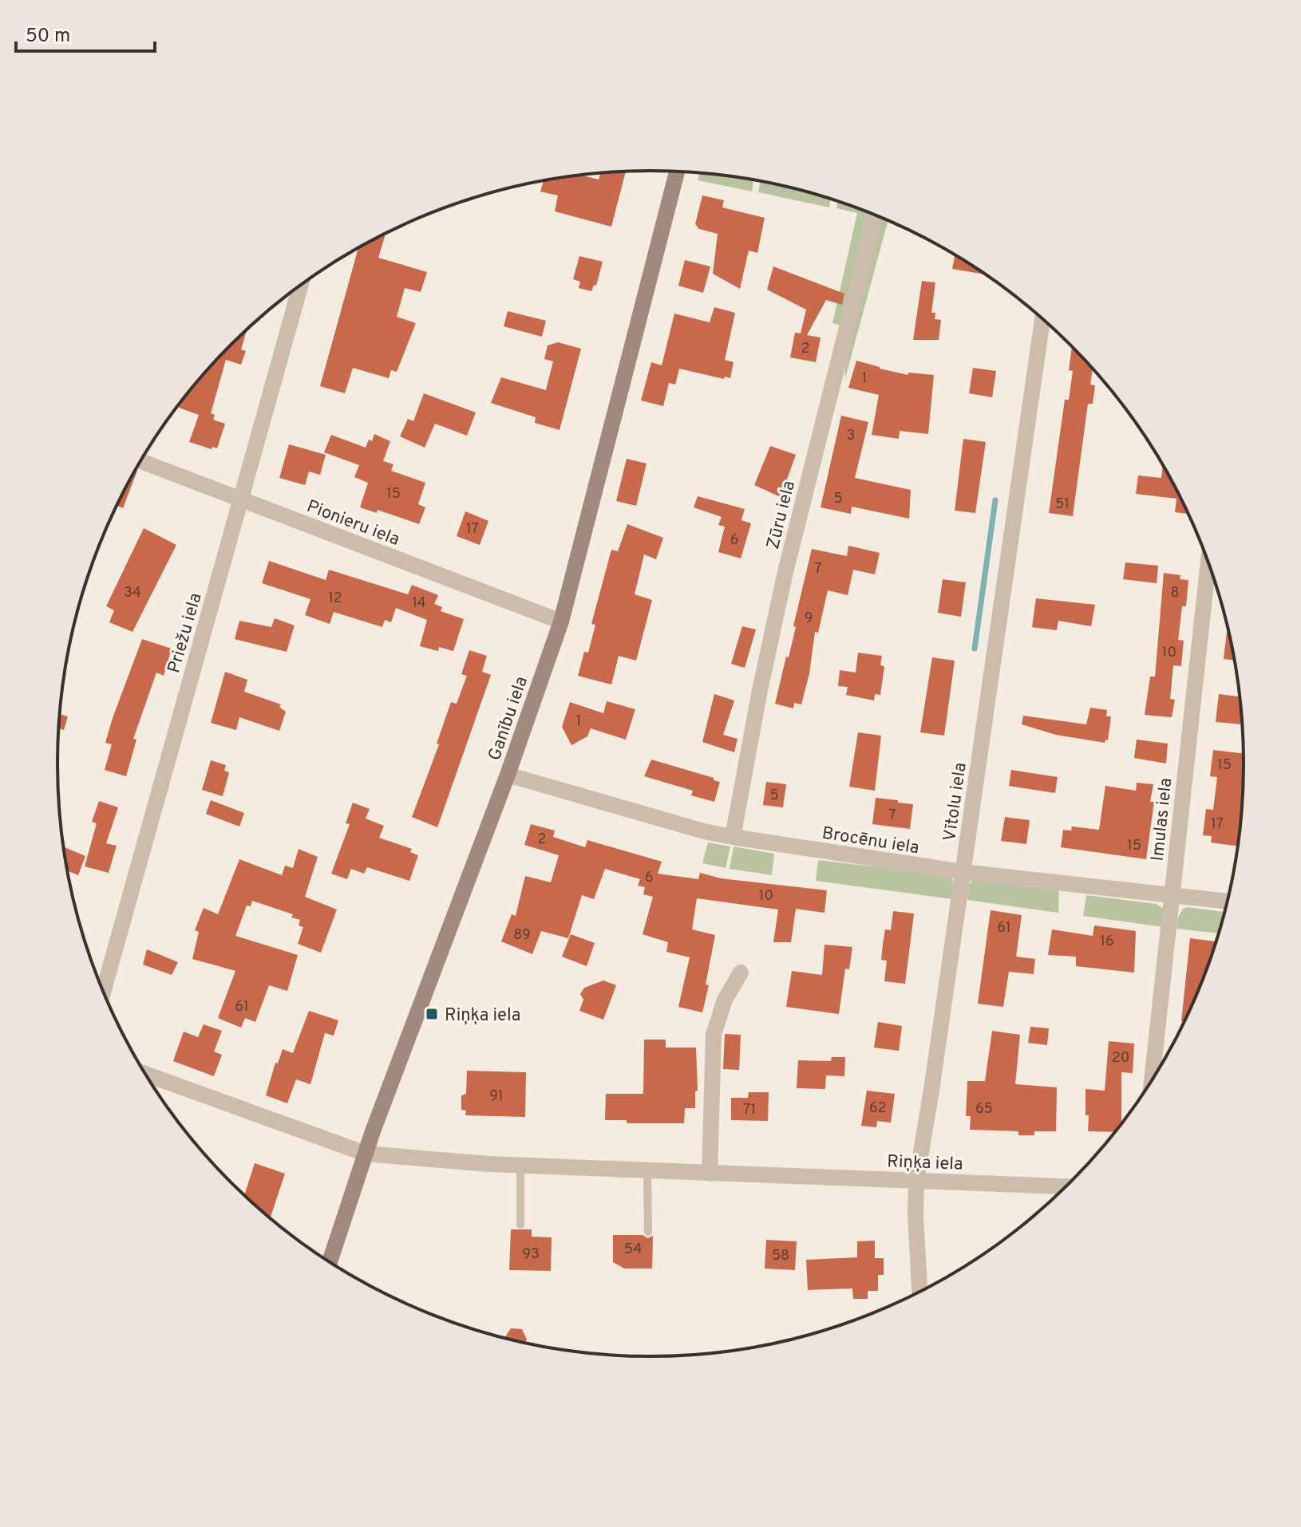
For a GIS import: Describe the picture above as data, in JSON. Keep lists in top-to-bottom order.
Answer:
{
  "streets": {
    "street": [
      "Zūru iela",
      "Pionieru iela",
      "Priežu iela",
      "Ganību iela",
      "Vītolu iela",
      "Imulas iela",
      "Brocēnu iela",
      "Riņķa iela"
    ]
  },
  "crossings": [
    ["Zūru iela", "Brocēnu iela"],
    ["Pionieru iela", "Priežu iela"],
    ["Pionieru iela", "Ganību iela"],
    ["Ganību iela", "Brocēnu iela"],
    ["Ganību iela", "Riņķa iela"],
    ["Vītolu iela", "Brocēnu iela"],
    ["Vītolu iela", "Riņķa iela"],
    ["Imulas iela", "Brocēnu iela"]
  ],
  "places": {
    "transit": ["Riņķa iela"]
  },
  "house_numbers": [
    "2",
    "1",
    "3",
    "15",
    "5",
    "51",
    "17",
    "6",
    "7",
    "34",
    "8",
    "12",
    "14",
    "9",
    "10",
    "1",
    "15",
    "5",
    "7",
    "17",
    "2",
    "15",
    "6",
    "10",
    "61",
    "89",
    "16",
    "61",
    "20",
    "91",
    "62",
    "65",
    "71",
    "54",
    "93",
    "58"
  ],
  "scale_bar": "50 m"
}
